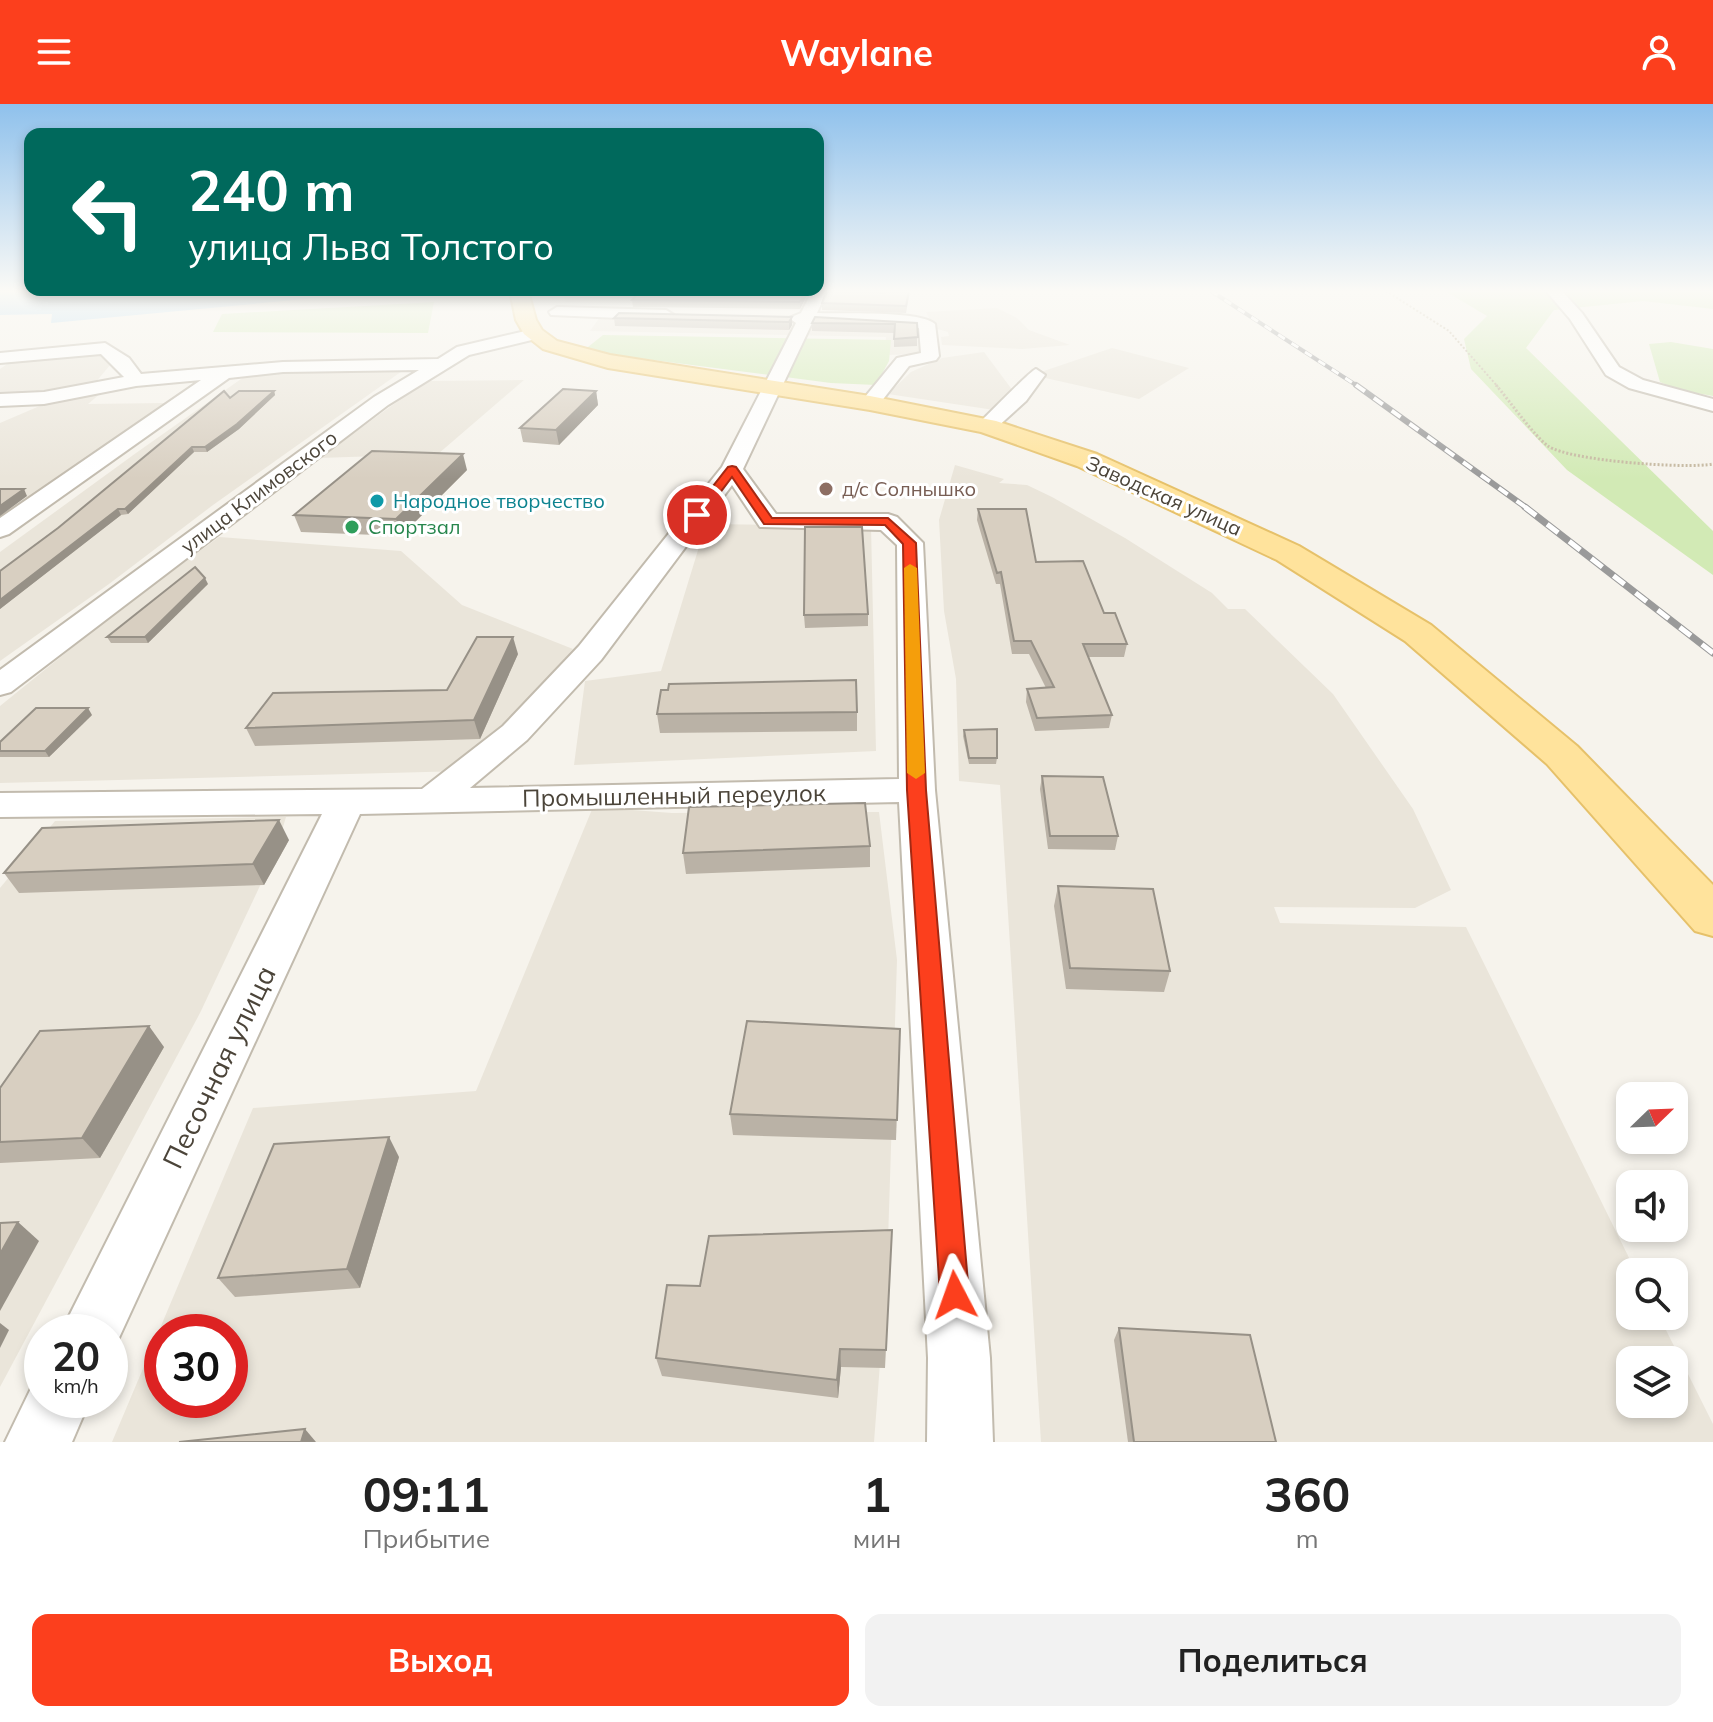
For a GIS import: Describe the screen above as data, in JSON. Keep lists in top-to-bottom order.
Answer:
{
  "streets": {
    "main road": ["Заводская улица"],
    "street": ["улица Климовского", "Промышленный переулок", "Песочная улица"]
  },
  "crossings": [
    ["Промышленный переулок", "Песочная улица"]
  ],
  "places": ["д/с Солнышко", "Народное творчество", "Спортзал"],
  "north": "top right",
  "page": {
    "header": "Waylane",
    "turn": ["240 m", "улица Льва Толстого"],
    "speed": "20 km/h",
    "limit": "30",
    "eta": [
      "09:11",
      "Прибытие",
      "1",
      "мин",
      "360",
      "m"
    ],
    "buttons": ["Выход", "Поделиться"]
  }
}
